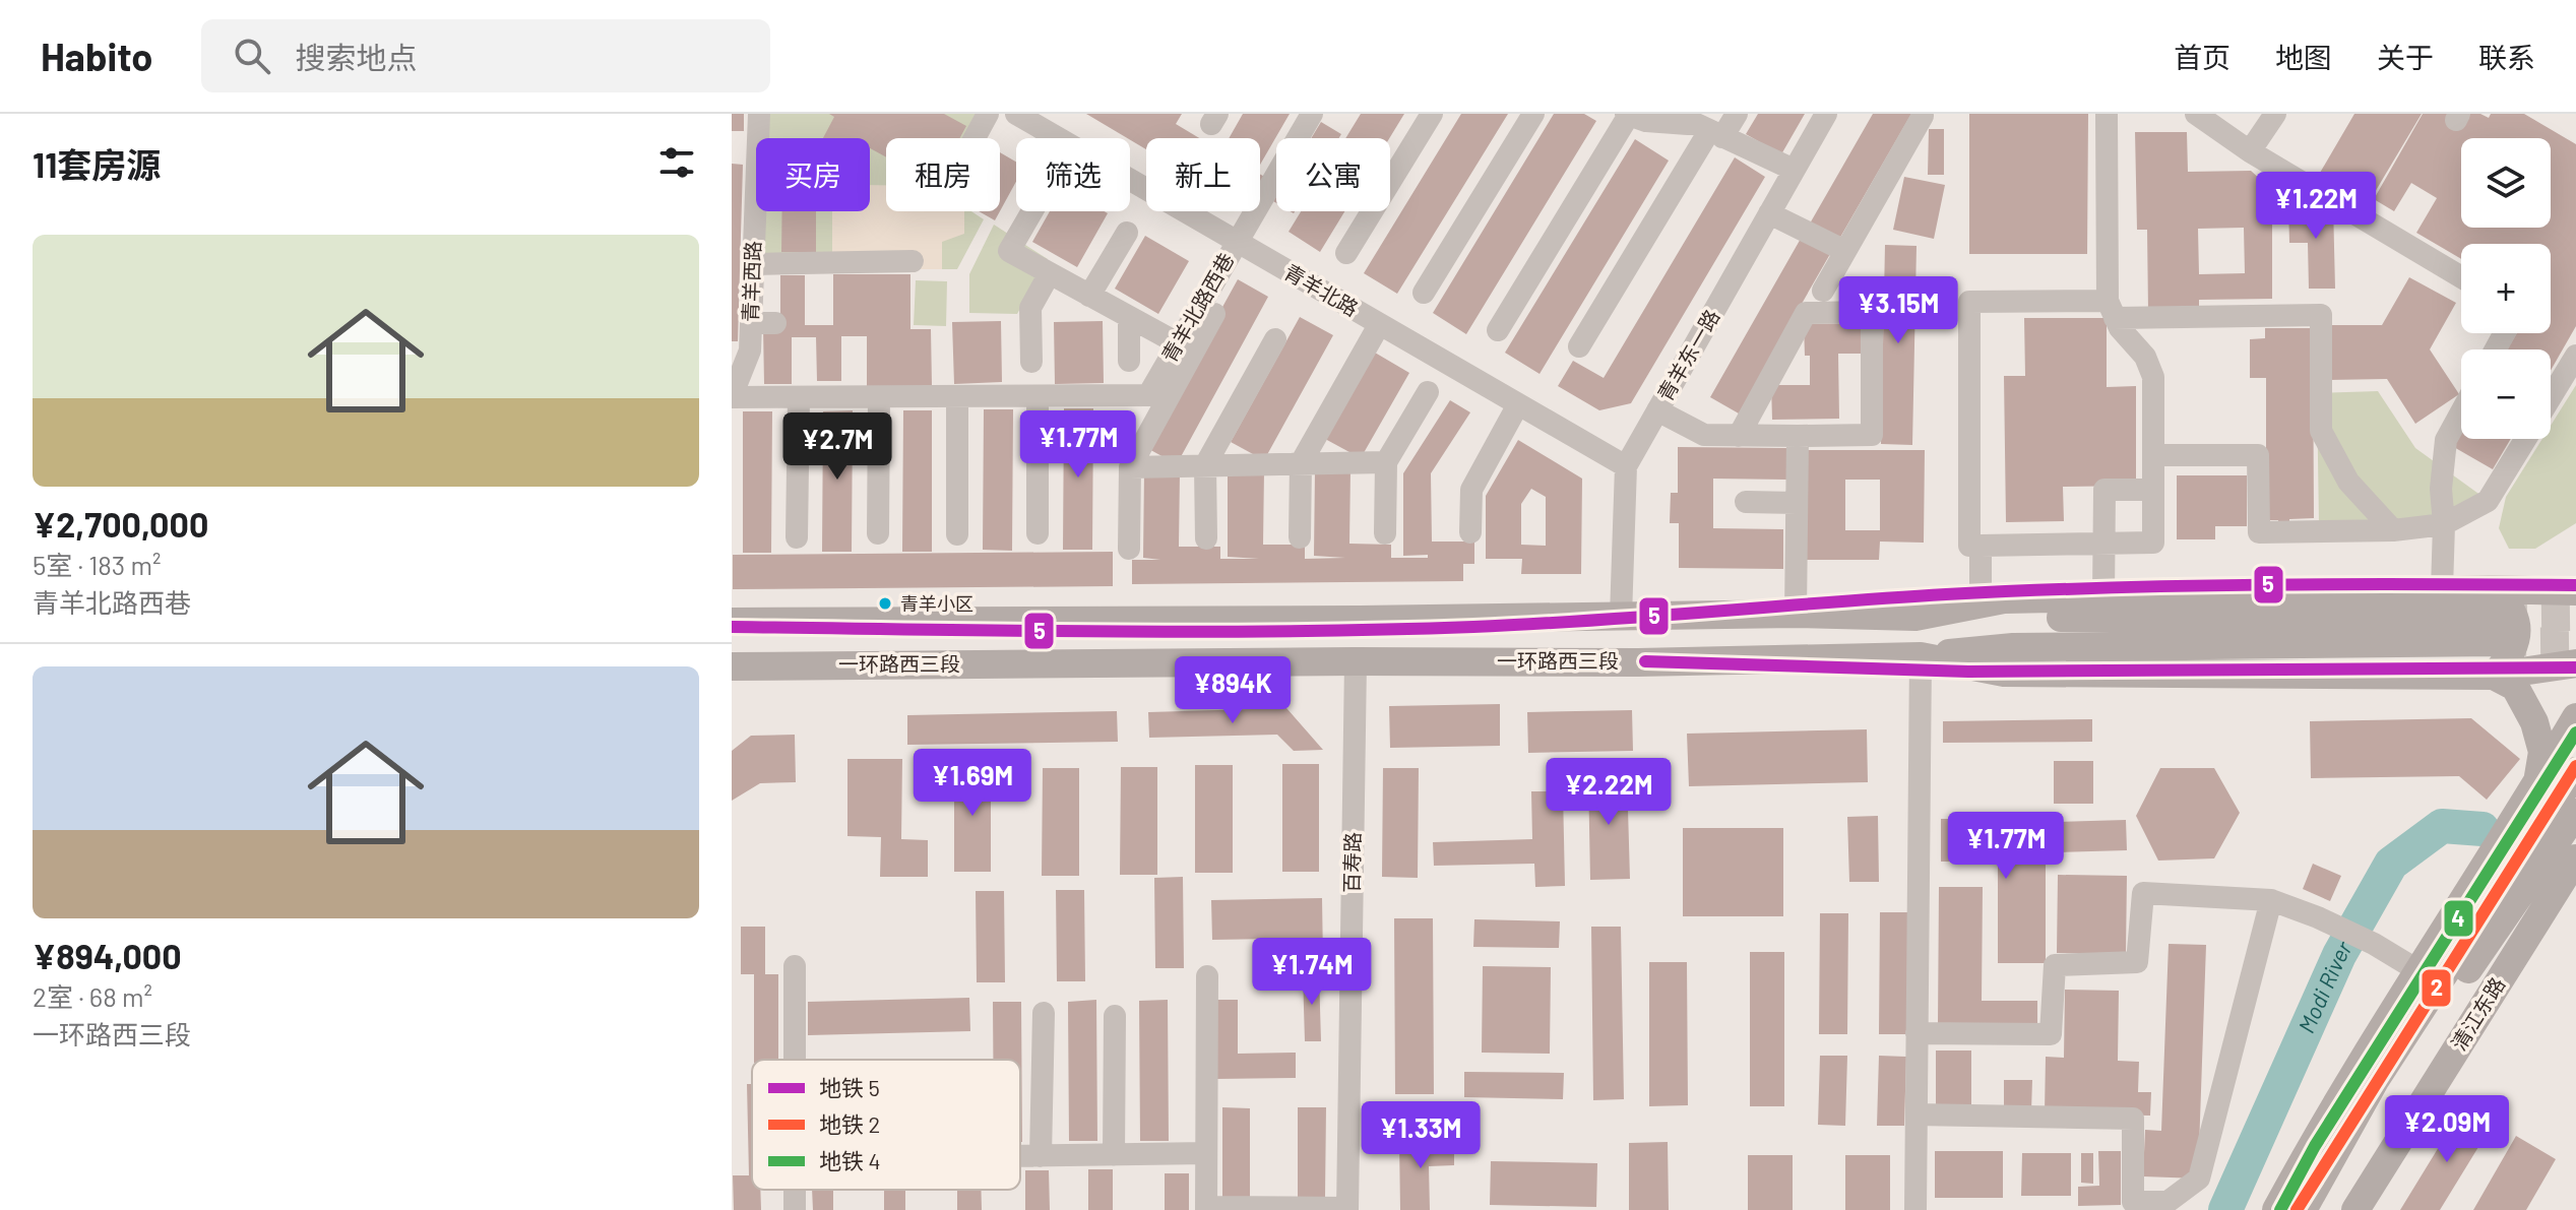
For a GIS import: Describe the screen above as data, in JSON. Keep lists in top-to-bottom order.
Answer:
{
  "streets": {
    "main road": ["一环路西三段", "清江东路"],
    "street": [
      "青羊西路",
      "青羊北路",
      "青羊北路西巷",
      "青羊东一路",
      "百寿路"
    ]
  },
  "crossings": [
    ["青羊西路", "青羊北路西巷"],
    ["青羊北路", "青羊北路西巷"],
    ["青羊北路", "青羊东一路"],
    ["一环路西三段", "百寿路"]
  ],
  "water": ["Modi River"],
  "places": ["青羊小区"],
  "lines": ["metro line 5", "metro line 4", "metro line 2"],
  "legend": ["地铁 5", "地铁 2", "地铁 4"],
  "page": {
    "header": "Habito",
    "search": "搜索地点",
    "nav": [
      "首页",
      "地图",
      "关于",
      "联系"
    ],
    "heading": "11套房源",
    "map_buttons": ["+", "−"],
    "chip": [
      "买房",
      "租房",
      "筛选",
      "新上",
      "公寓"
    ],
    "price": [
      "¥1.22M",
      "¥3.15M",
      "¥1.77M",
      "¥2.7M",
      "¥894K",
      "¥1.69M",
      "¥2.22M",
      "¥1.77M",
      "¥1.74M",
      "¥2.09M",
      "¥1.33M"
    ],
    "list": [
      {
        "name": "¥2,700,000",
        "note": "5室 · 183 m² · 青羊北路西巷"
      },
      {
        "name": "¥894,000",
        "note": "2室 · 68 m² · 一环路西三段"
      }
    ]
  }
}
